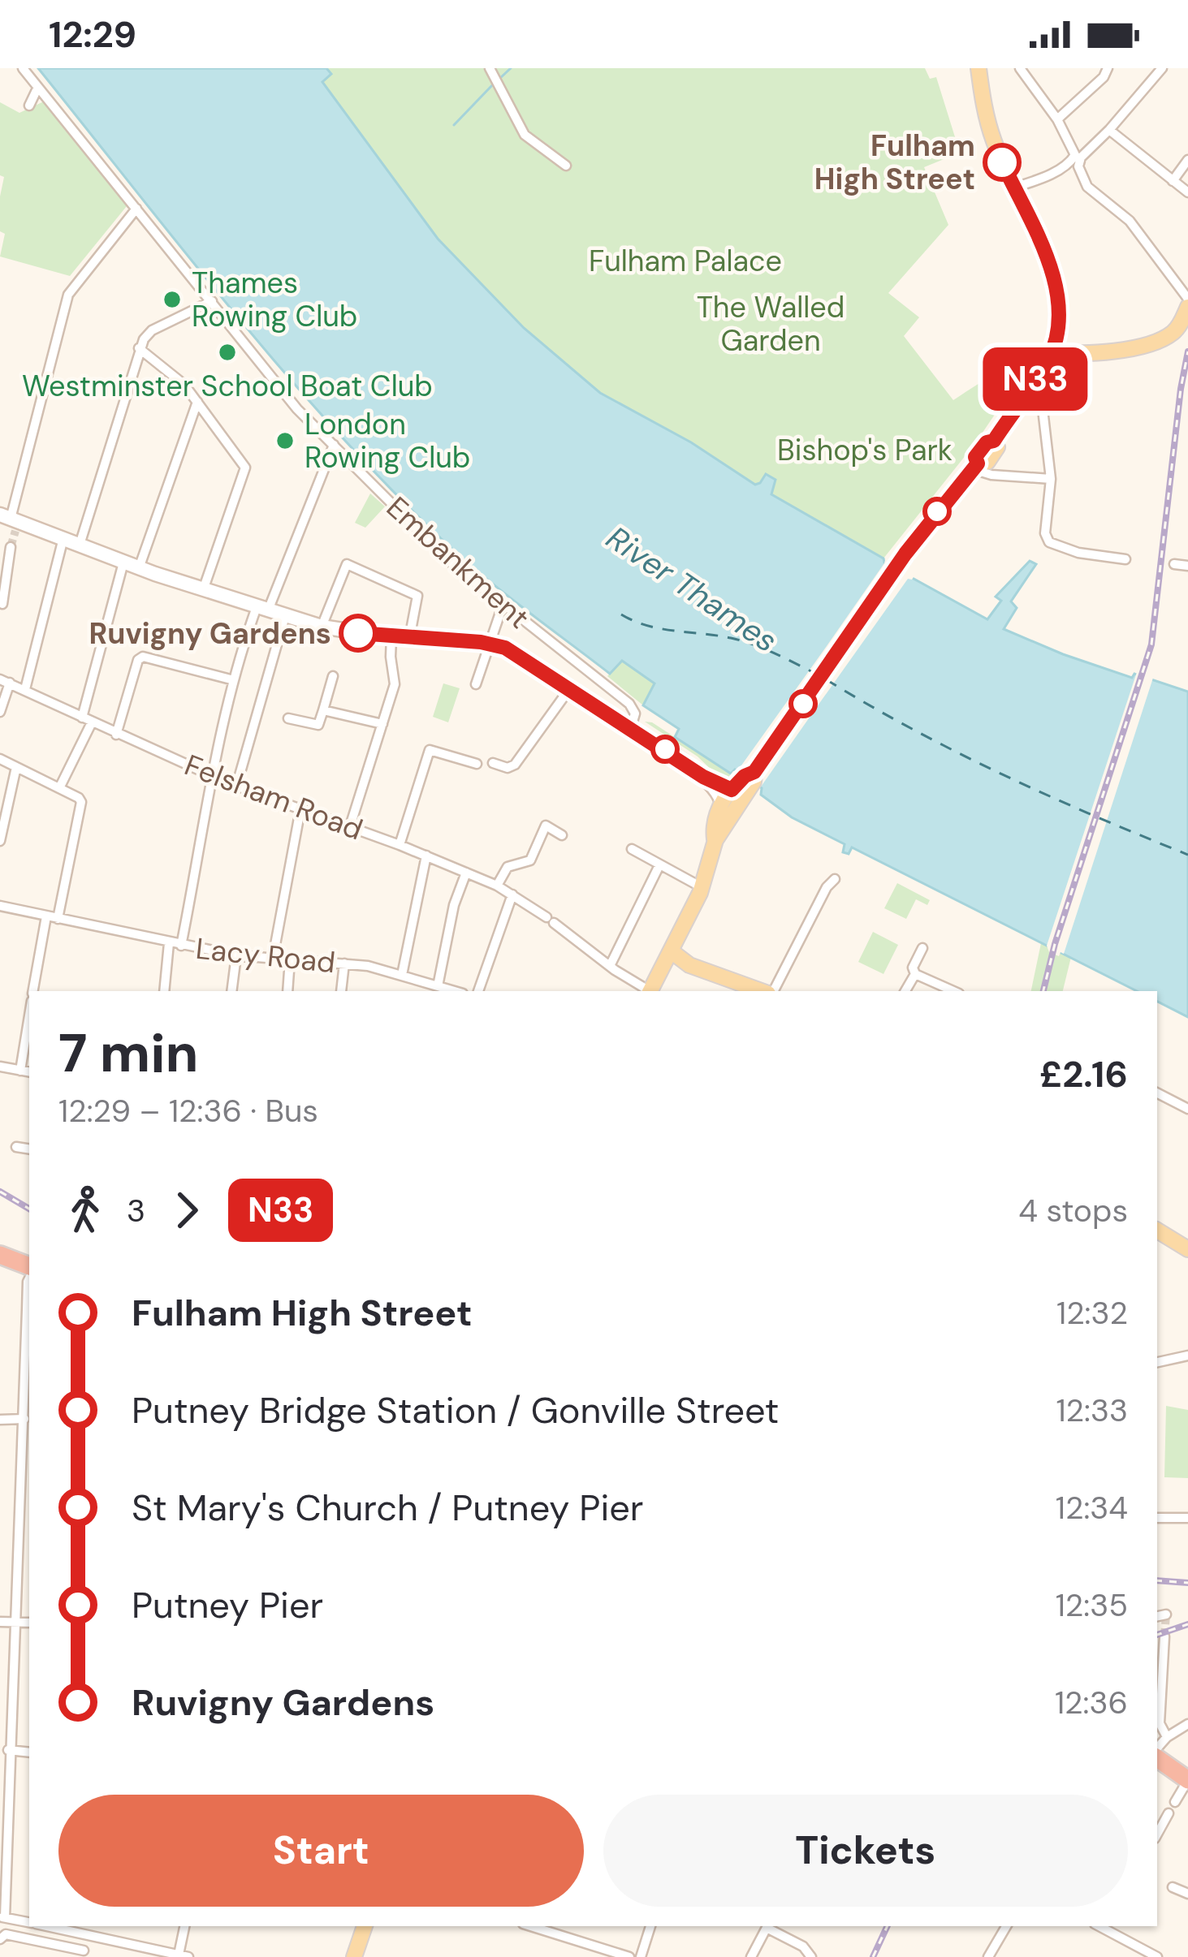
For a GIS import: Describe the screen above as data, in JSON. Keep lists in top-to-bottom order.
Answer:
{
  "streets": {
    "street": ["Embankment", "Felsham Road", "Lacy Road"]
  },
  "water": ["River Thames"],
  "parks": ["Fulham Palace", "The Walled Garden", "Bishop's Park"],
  "places": [
    "Fulham High Street",
    "Thames Rowing Club",
    "Westminster School Boat Club",
    "London Rowing Club",
    "Ruvigny Gardens"
  ],
  "lines": ["bus line N33"],
  "page": {
    "status": "12:29",
    "on_map": "N33",
    "heading": ["7 min", "12:29 – 12:36 · Bus", "£2.16"],
    "legs": ["3", "N33", "4 stops"],
    "list": [
      {
        "name": "Fulham High Street",
        "value": "12:32"
      },
      {
        "name": "Putney Bridge Station / Gonville Street",
        "value": "12:33"
      },
      {
        "name": "St Mary's Church / Putney Pier",
        "value": "12:34"
      },
      {
        "name": "Putney Pier",
        "value": "12:35"
      },
      {
        "name": "Ruvigny Gardens",
        "value": "12:36"
      }
    ],
    "buttons": ["Start", "Tickets"]
  }
}
